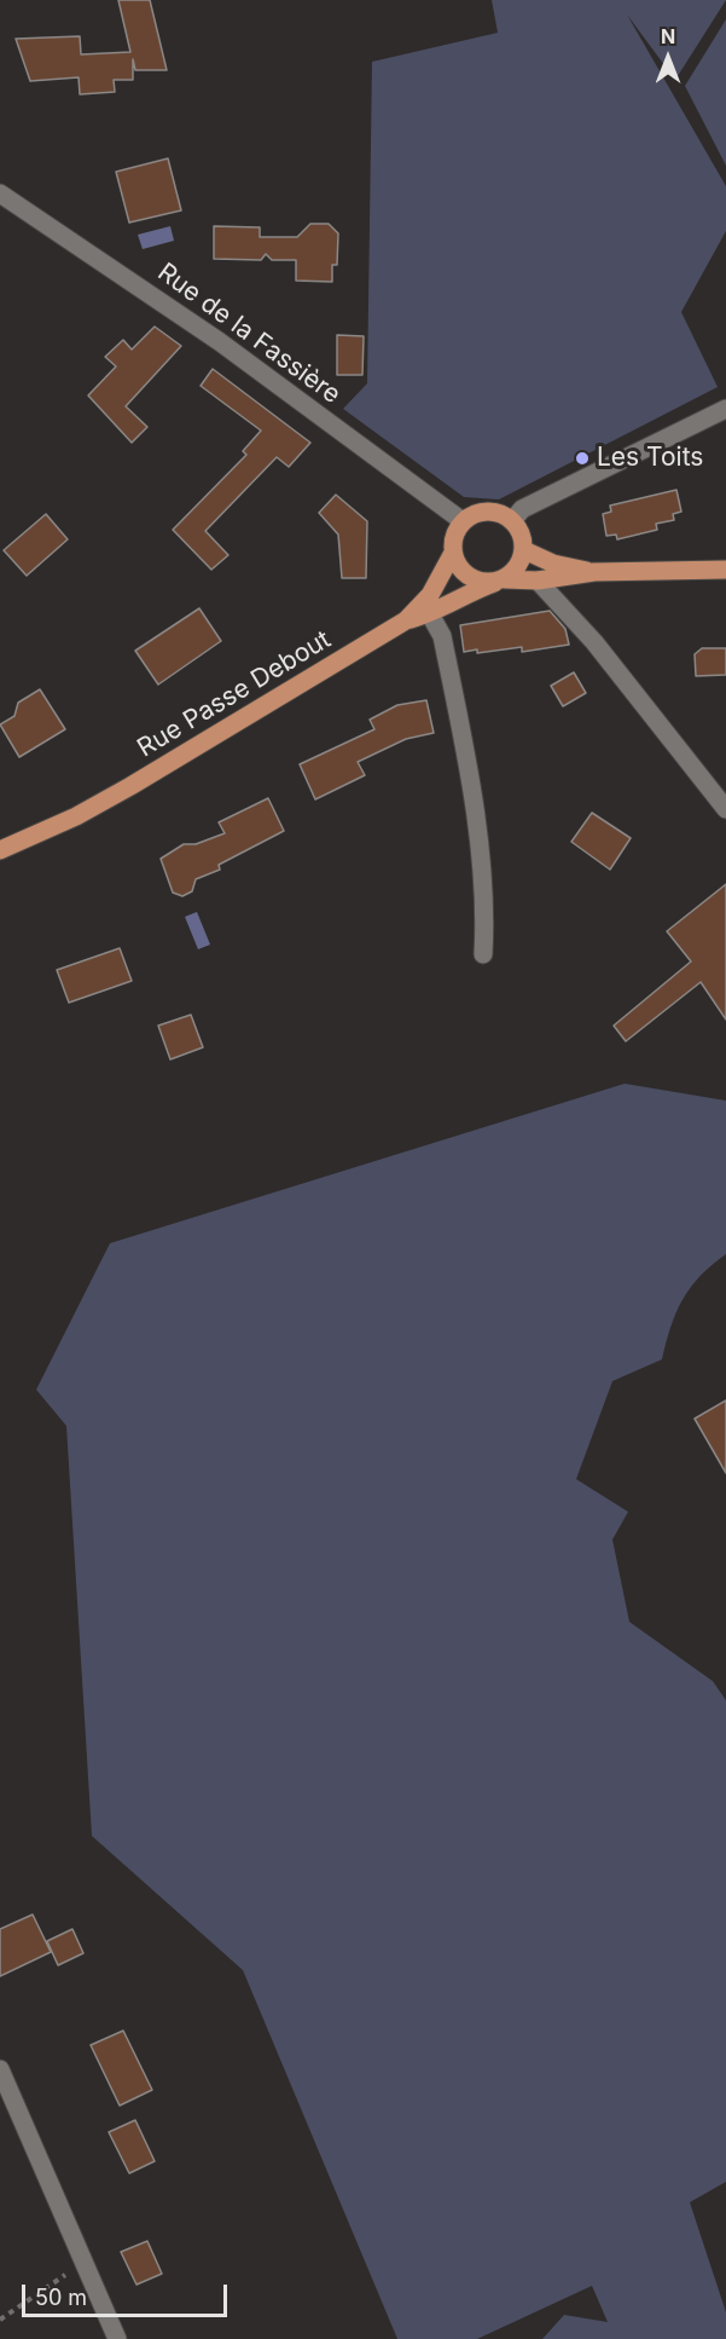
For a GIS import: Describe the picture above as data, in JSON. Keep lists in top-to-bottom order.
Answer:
{
  "streets": {
    "main road": ["Rue Passe Debout"],
    "street": ["Rue de la Fassière"]
  },
  "crossings": [
    ["Rue de la Fassière", "Rue Passe Debout"]
  ],
  "places": ["Les Toits"],
  "scale_bar": "50 m",
  "north": "top"
}
